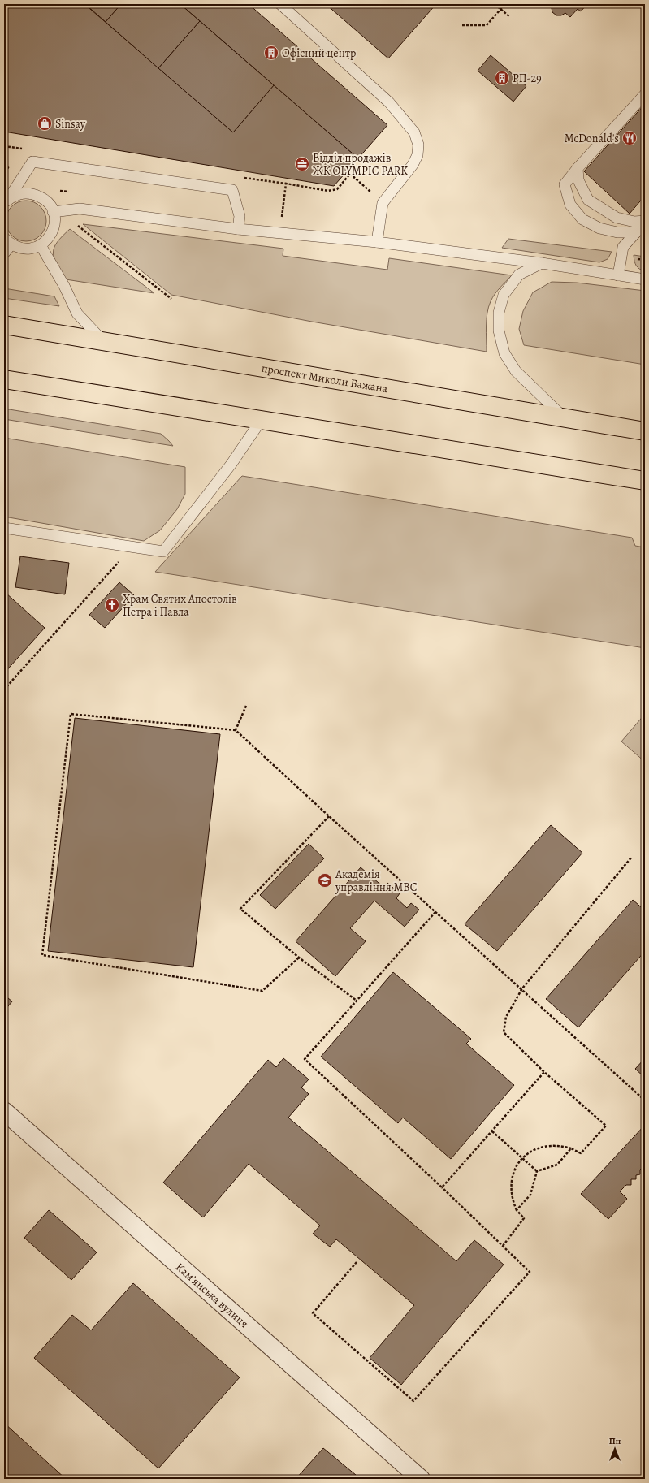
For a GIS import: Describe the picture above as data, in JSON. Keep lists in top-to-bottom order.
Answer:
{
  "streets": {
    "highway": ["проспект Миколи Бажана"],
    "street": ["Камʼянська вулиця"]
  },
  "places": {
    "building": ["Офісний центр", "РП-29"],
    "shop": ["Sinsay"],
    "restaurant": ["McDonald's"],
    "office": ["Відділ продажів ЖК OLYMPIC PARK"],
    "church": ["Храм Святих Апостолів Петра і Павла"],
    "school or university": ["Академія управління МВС"]
  },
  "north": "top"
}
